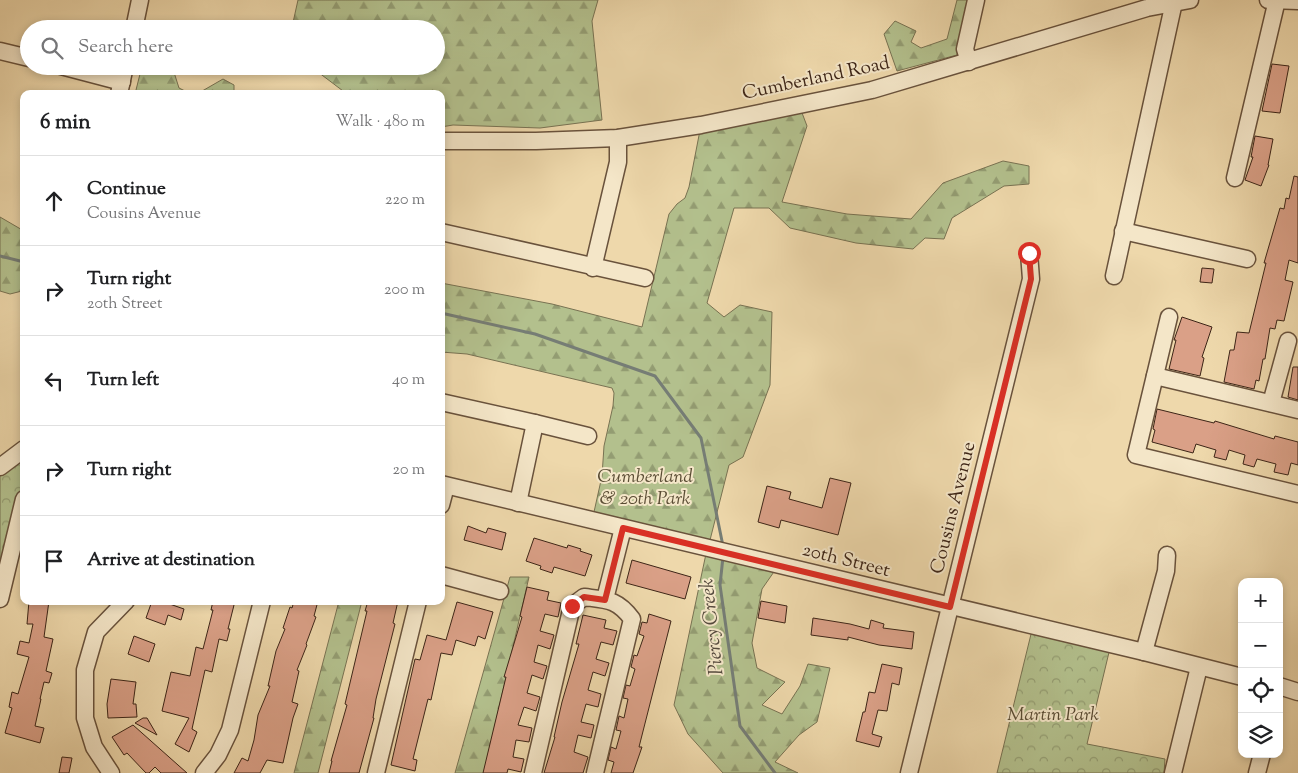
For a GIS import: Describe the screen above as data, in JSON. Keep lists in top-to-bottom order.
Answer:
{
  "streets": {
    "street": ["Cumberland Road", "Cousins Avenue", "20th Street"]
  },
  "crossings": [
    ["Cousins Avenue", "20th Street"]
  ],
  "water": ["Piercy Creek"],
  "parks": ["Cumberland & 20th Park", "Martin Park"],
  "page": {
    "search": "Search here",
    "heading": ["6 min", "Walk · 480 m"],
    "list": [
      ["Continue", "Cousins Avenue", "220 m"],
      ["Turn right", "20th Street", "200 m"],
      ["Turn left", "40 m"],
      ["Turn right", "20 m"],
      "Arrive at destination"
    ],
    "map_buttons": ["+", "−"]
  }
}
